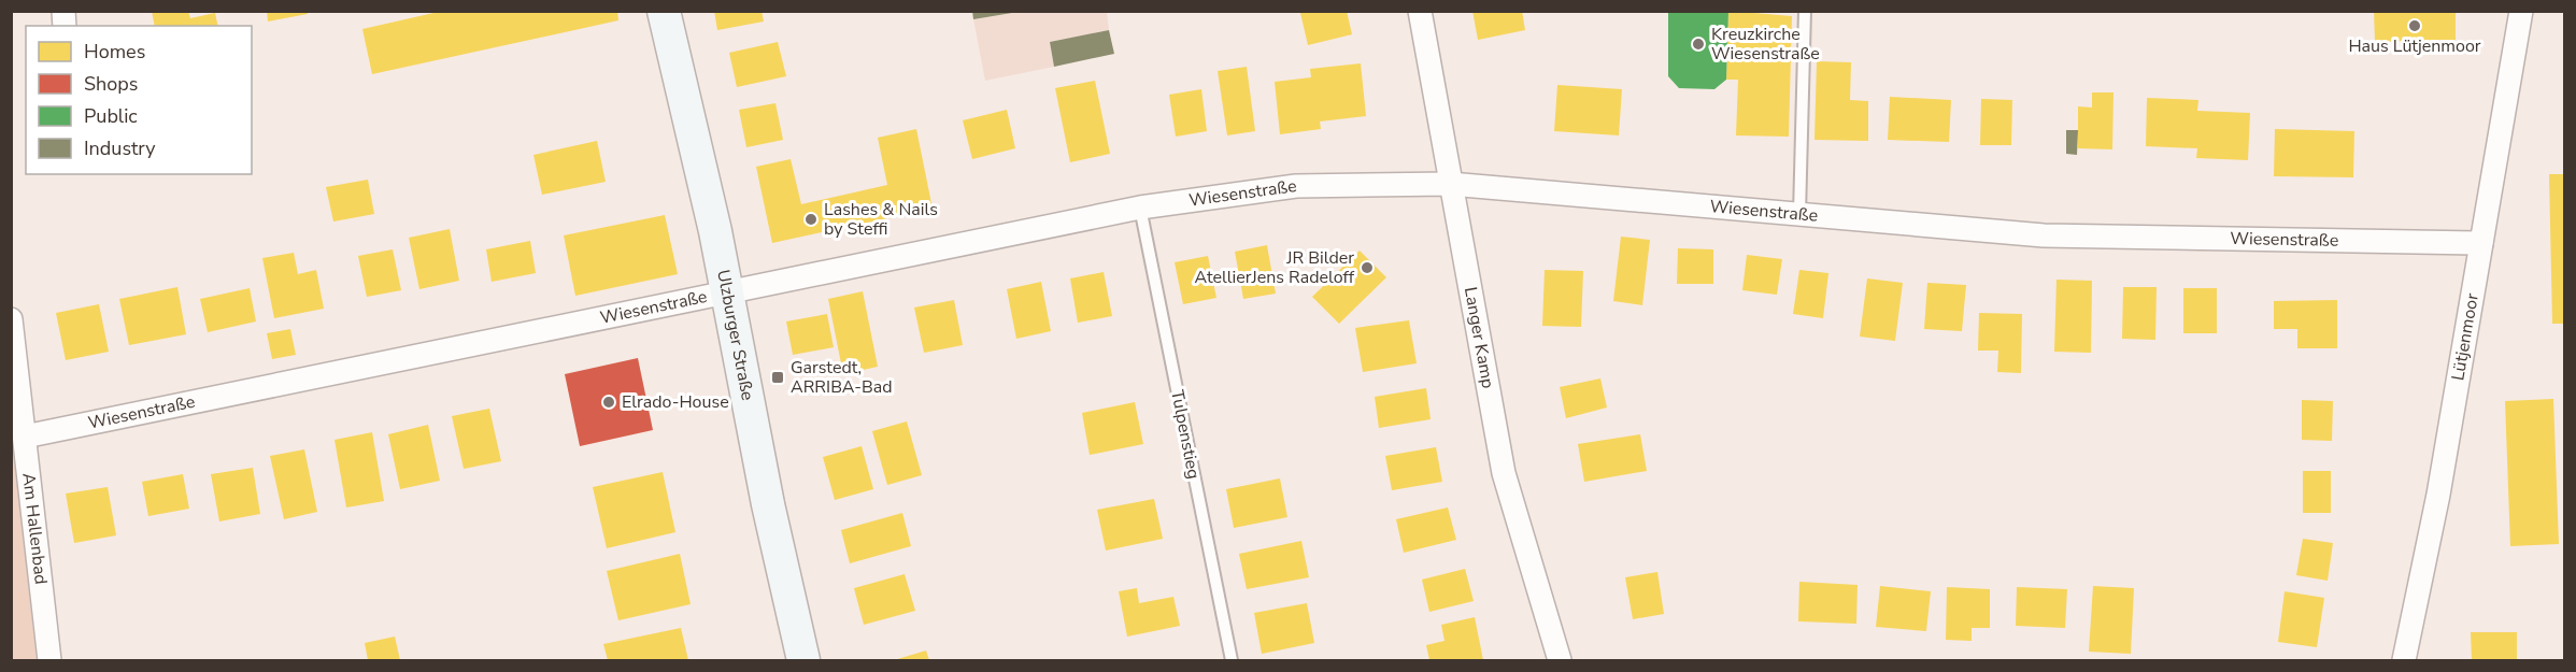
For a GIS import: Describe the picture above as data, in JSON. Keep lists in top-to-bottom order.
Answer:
{
  "streets": {
    "main road": ["Ulzburger Straße"],
    "street": [
      "Wiesenstraße",
      "Lütjenmoor",
      "Langer Kamp",
      "Am Hallenbad"
    ],
    "lane": ["Tulpenstieg"]
  },
  "crossings": [
    ["Wiesenstraße", "Ulzburger Straße"],
    ["Wiesenstraße", "Lütjenmoor"],
    ["Wiesenstraße", "Langer Kamp"],
    ["Wiesenstraße", "Tulpenstieg"],
    ["Wiesenstraße", "Am Hallenbad"]
  ],
  "places": {
    "other": [
      "Haus Lütjenmoor",
      "Kreuzkirche Wiesenstraße",
      "Lashes & Nails by Steffi",
      "JR Bilder AtellierJens Radeloff",
      "Elrado-House"
    ],
    "transit": ["Garstedt, ARRIBA-Bad"]
  },
  "legend": [
    "Homes",
    "Shops",
    "Public",
    "Industry"
  ]
}
